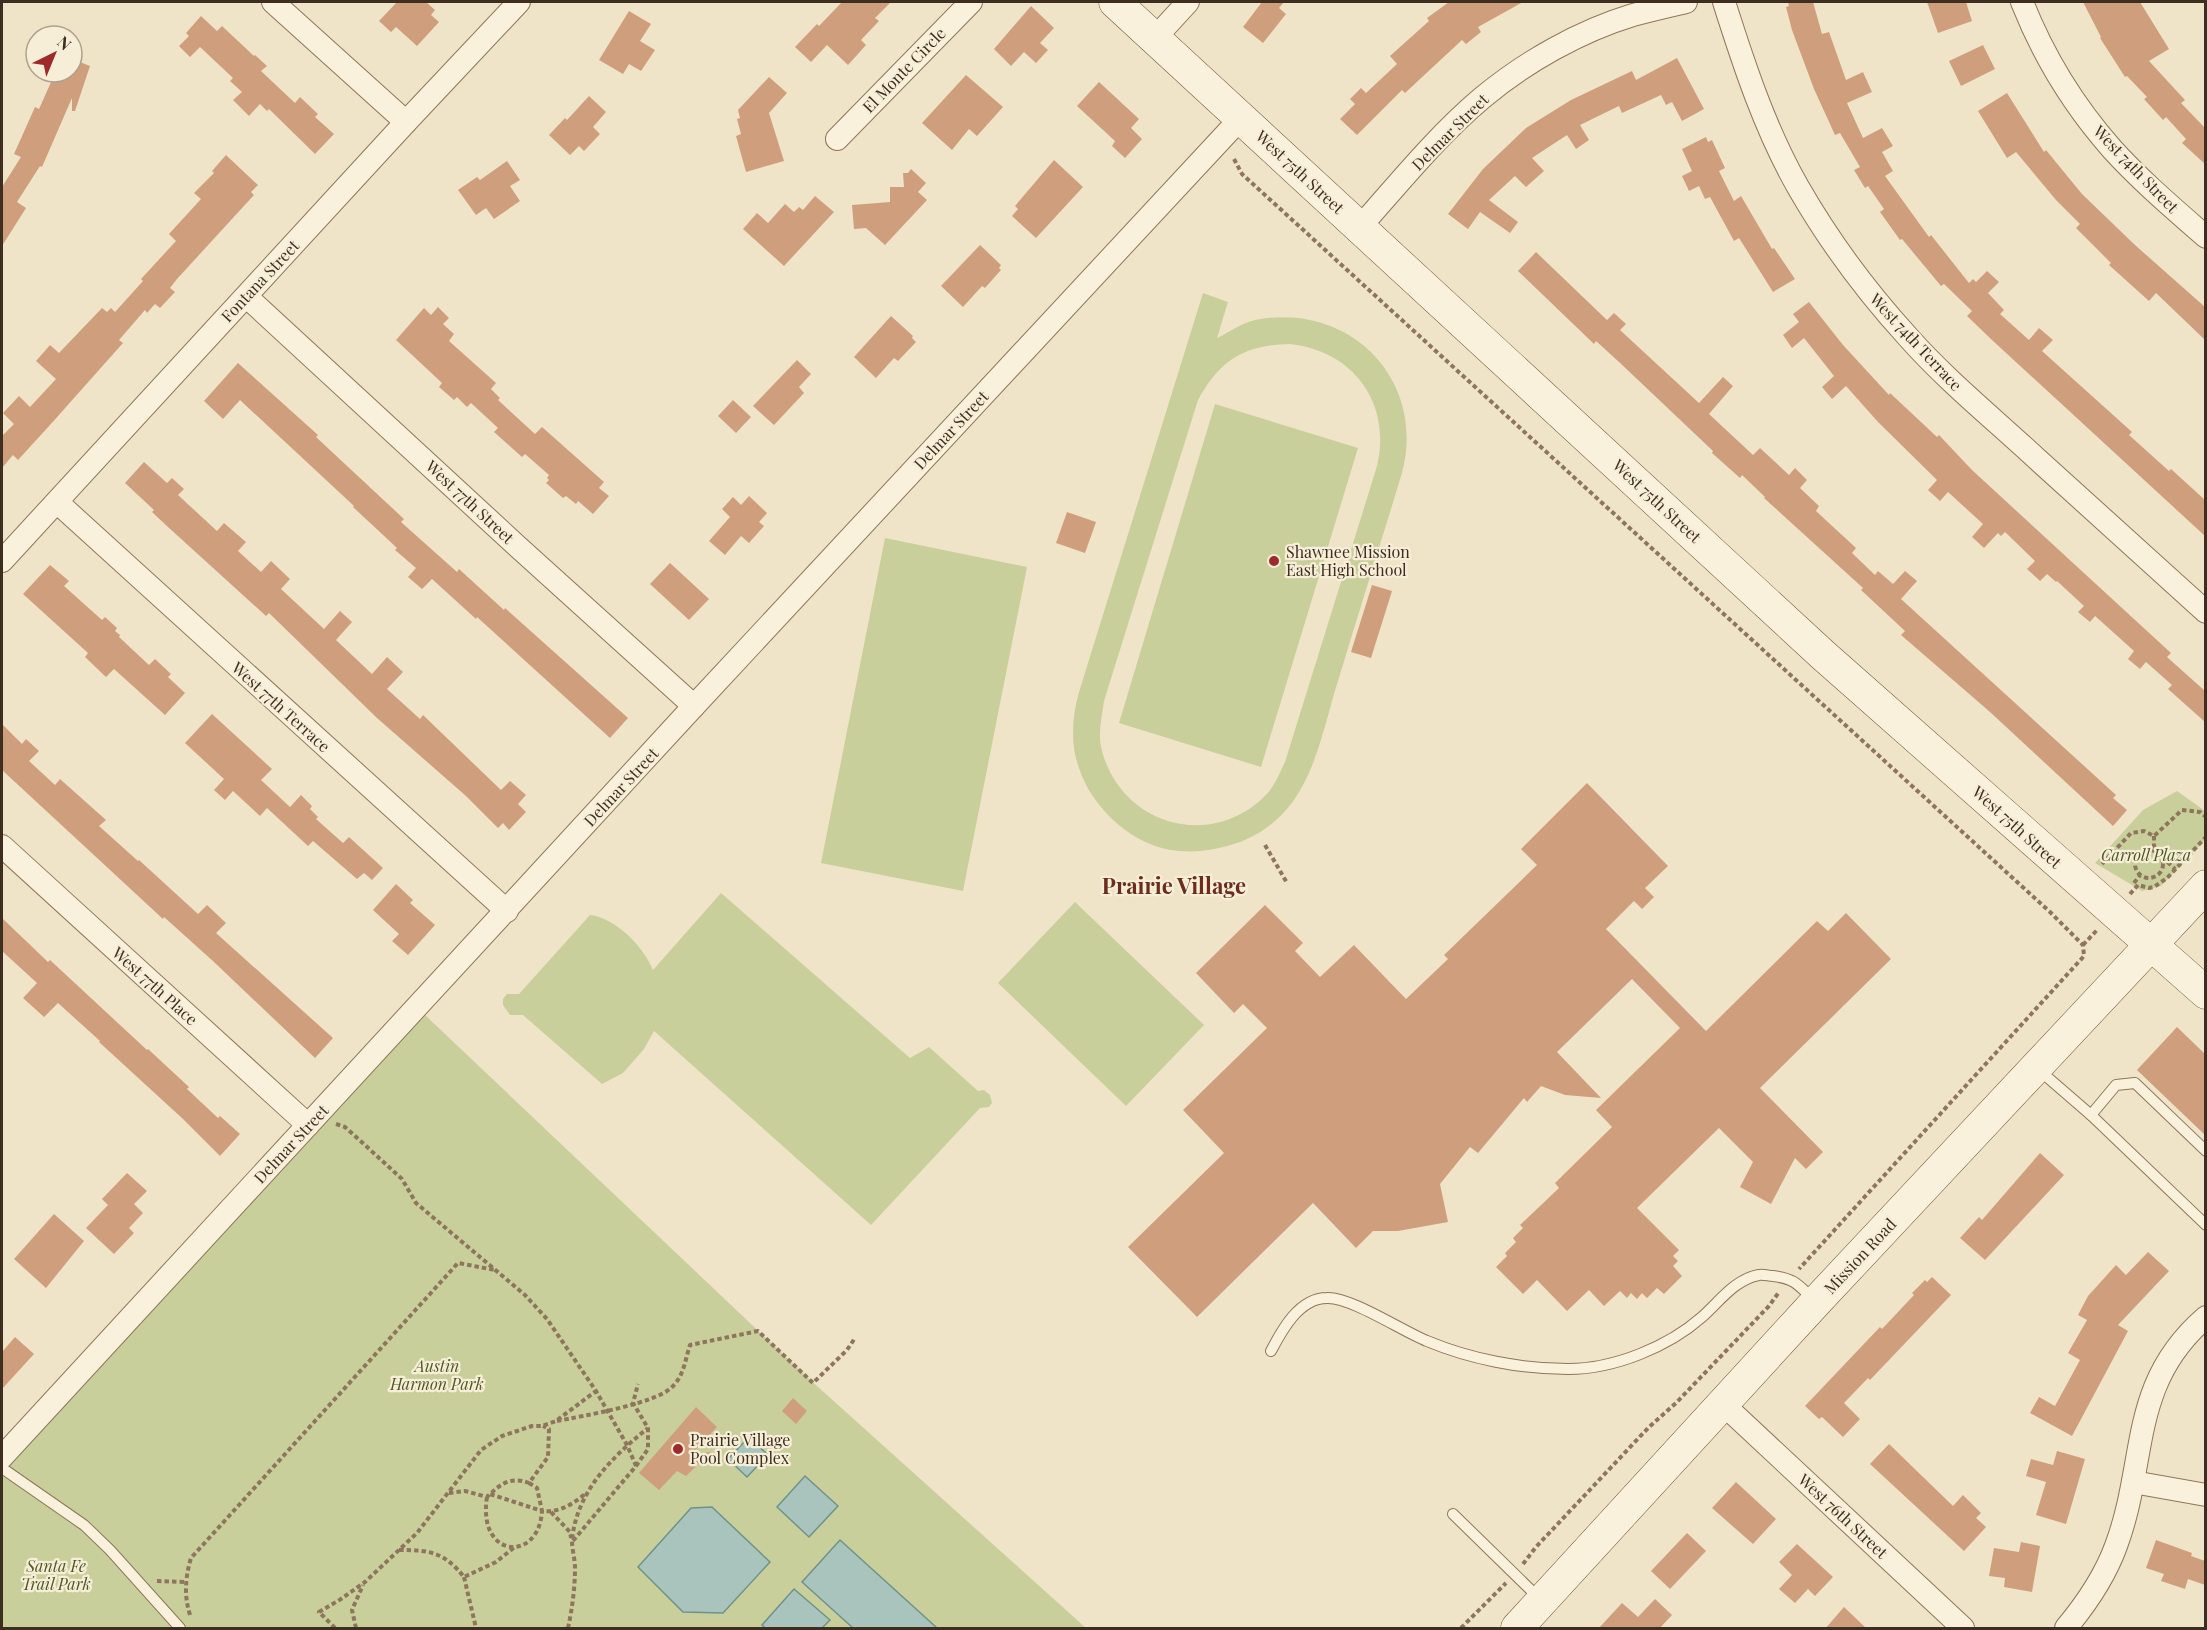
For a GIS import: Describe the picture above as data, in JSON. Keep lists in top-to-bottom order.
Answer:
{
  "streets": {
    "main road": ["West 75th Street", "Mission Road"],
    "street": [
      "El Monte Circle",
      "Delmar Street",
      "West 74th Street",
      "Fontana Street",
      "West 74th Terrace",
      "West 77th Street",
      "West 77th Terrace",
      "West 77th Place",
      "West 76th Street"
    ]
  },
  "crossings": [
    ["Delmar Street", "West 75th Street"],
    ["Delmar Street", "West 77th Street"],
    ["Delmar Street", "West 77th Terrace"],
    ["Delmar Street", "West 77th Place"],
    ["West 75th Street", "Mission Road"],
    ["Fontana Street", "West 77th Street"],
    ["Fontana Street", "West 77th Terrace"],
    ["Mission Road", "West 76th Street"]
  ],
  "districts": ["Prairie Village"],
  "parks": ["Carroll Plaza", "Austin Harmon Park", "Santa Fe Trail Park"],
  "places": ["Shawnee Mission East High School", "Prairie Village Pool Complex"],
  "north": "top right"
}
